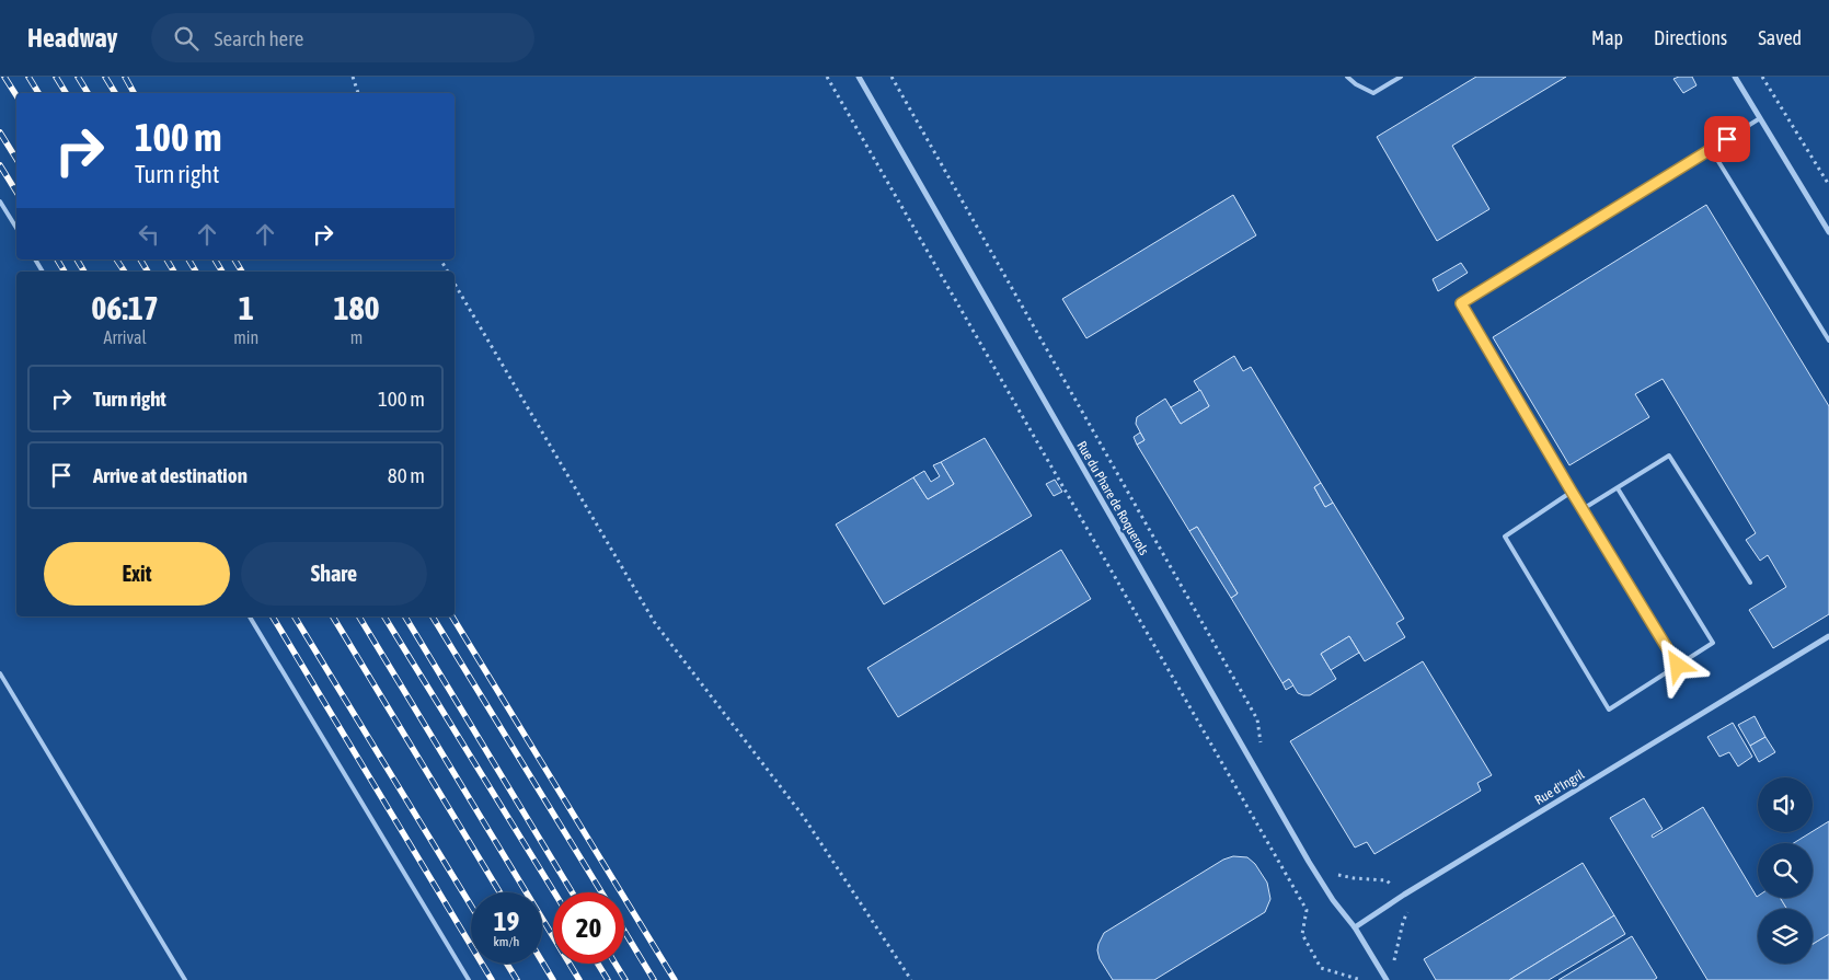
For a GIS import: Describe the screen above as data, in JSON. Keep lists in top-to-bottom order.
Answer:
{
  "streets": {
    "street": ["Rue du Phare de Roquerols", "Rue d'Ingril"]
  },
  "crossings": [
    ["Rue du Phare de Roquerols", "Rue d'Ingril"]
  ],
  "page": {
    "header": "Headway",
    "search": "Search here",
    "nav": ["Map", "Directions", "Saved"],
    "turn": ["100 m", "Turn right"],
    "eta": [
      "06:17",
      "Arrival",
      "1",
      "min",
      "180",
      "m"
    ],
    "list": [
      {
        "name": "Turn right",
        "value": "100 m"
      },
      {
        "name": "Arrive at destination",
        "value": "80 m"
      }
    ],
    "buttons": ["Exit", "Share"],
    "speed": "19 km/h",
    "limit": "20"
  }
}
